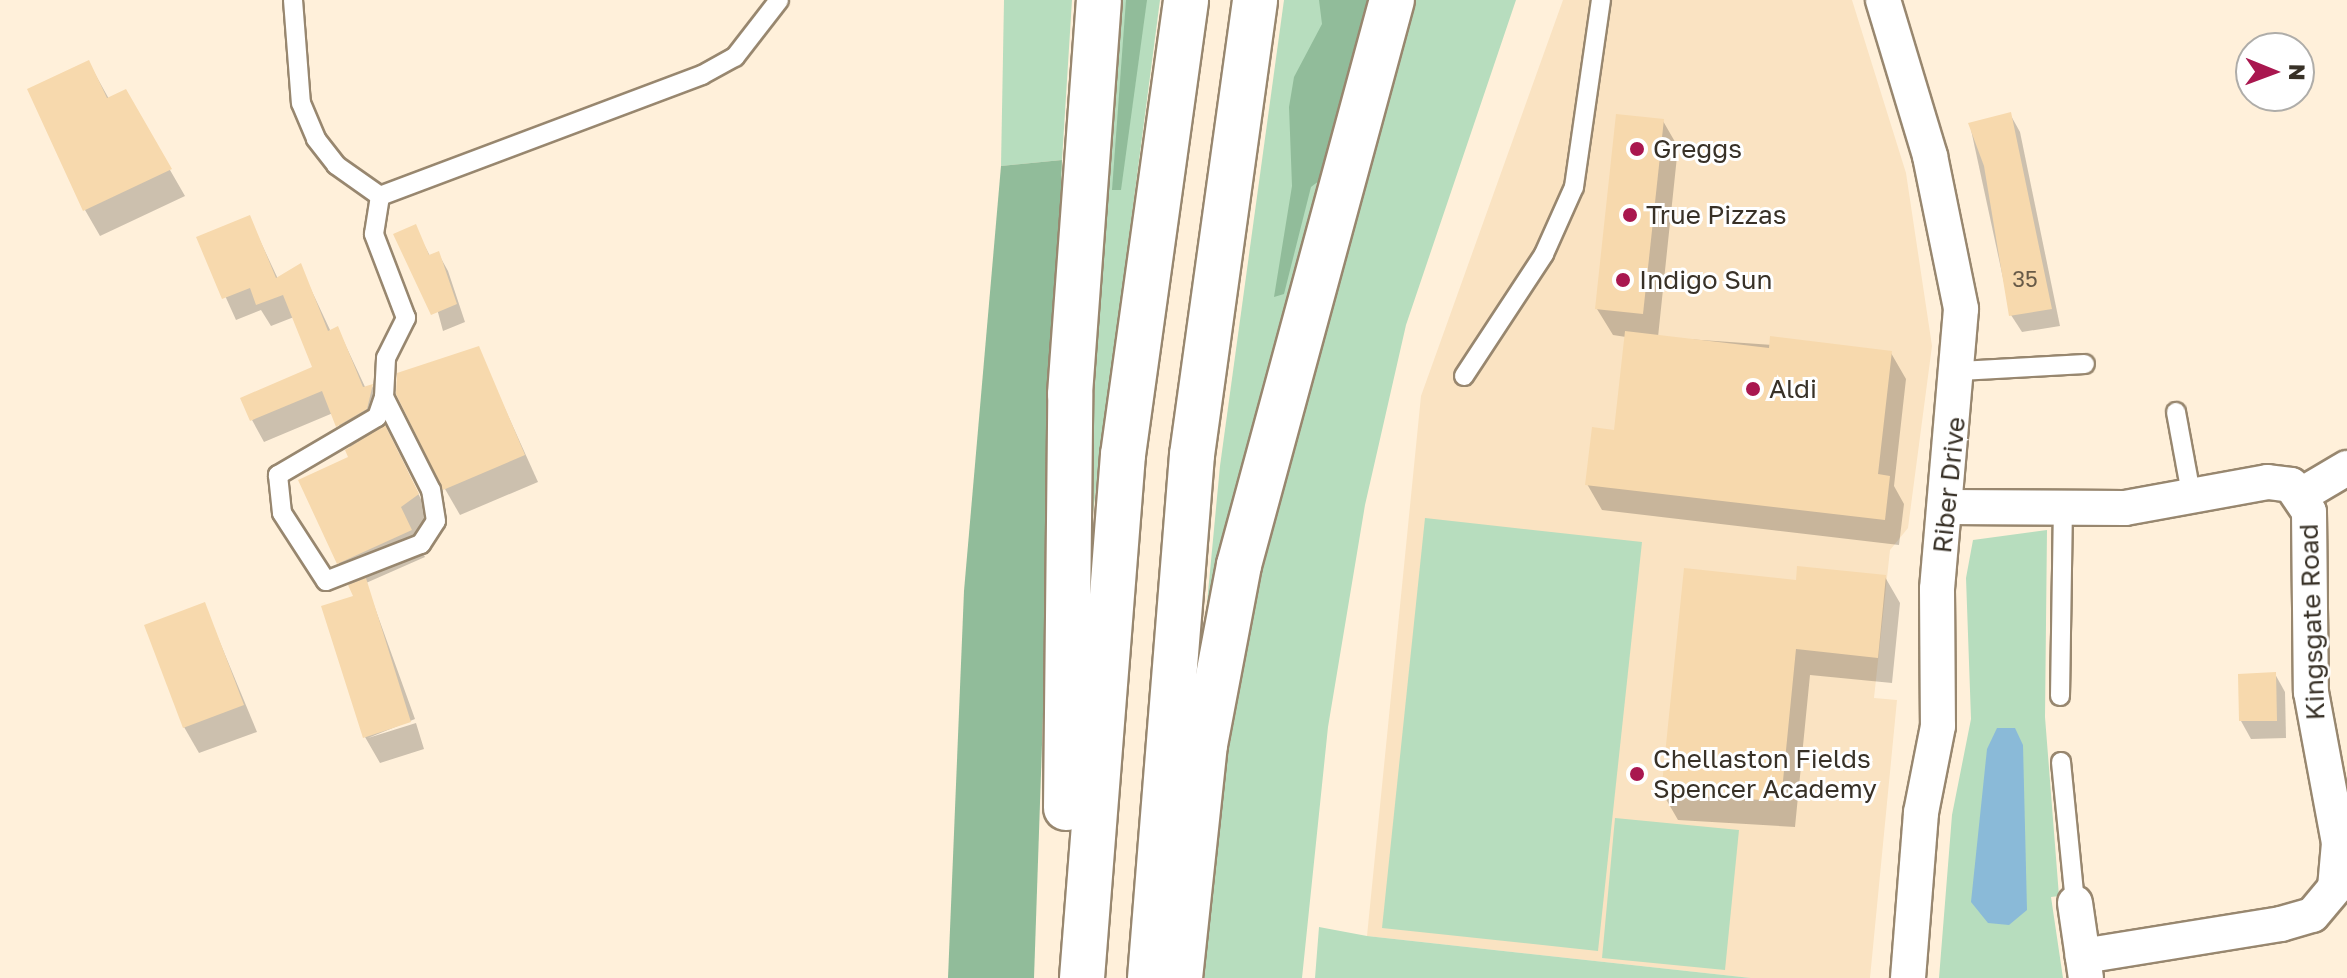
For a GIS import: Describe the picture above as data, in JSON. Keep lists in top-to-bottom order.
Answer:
{
  "streets": {
    "street": ["Riber Drive", "Kingsgate Road"]
  },
  "crossings": [
    ["Riber Drive", "Kingsgate Road"]
  ],
  "places": [
    "Greggs",
    "True Pizzas",
    "Indigo Sun",
    "Aldi",
    "Chellaston Fields Spencer Academy"
  ],
  "house_numbers": ["35"],
  "north": "right"
}
